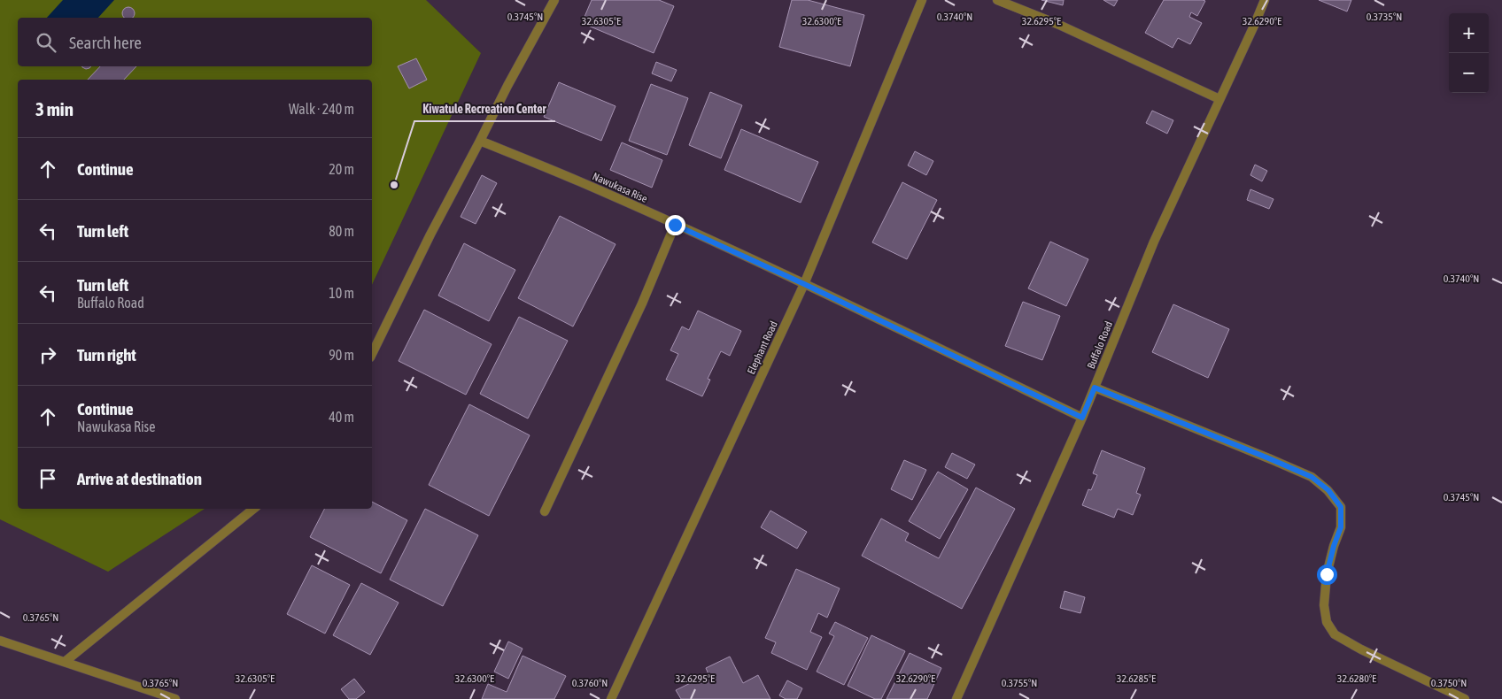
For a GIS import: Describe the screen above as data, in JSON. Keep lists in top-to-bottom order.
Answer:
{
  "streets": {
    "street": ["Nawukasa Rise", "Buffalo Road", "Elephant Road"]
  },
  "crossings": [
    ["Nawukasa Rise", "Buffalo Road"],
    ["Nawukasa Rise", "Elephant Road"]
  ],
  "places": ["Kiwatule Recreation Center"],
  "page": {
    "map_buttons": ["+", "−"],
    "search": "Search here",
    "heading": ["3 min", "Walk · 240 m"],
    "list": [
      ["Continue", "20 m"],
      ["Turn left", "80 m"],
      ["Turn left", "Buffalo Road", "10 m"],
      ["Turn right", "90 m"],
      ["Continue", "Nawukasa Rise", "40 m"],
      "Arrive at destination"
    ]
  },
  "coordinates": [
    "0.3735°N",
    "0.3745°N",
    "0.3740°N",
    "32.6305°E",
    "32.6300°E",
    "32.6295°E",
    "32.6290°E",
    "0.3765°N",
    "32.6285°E",
    "32.6280°E",
    "0.3760°N",
    "0.3755°N",
    "0.3750°N"
  ]
}
